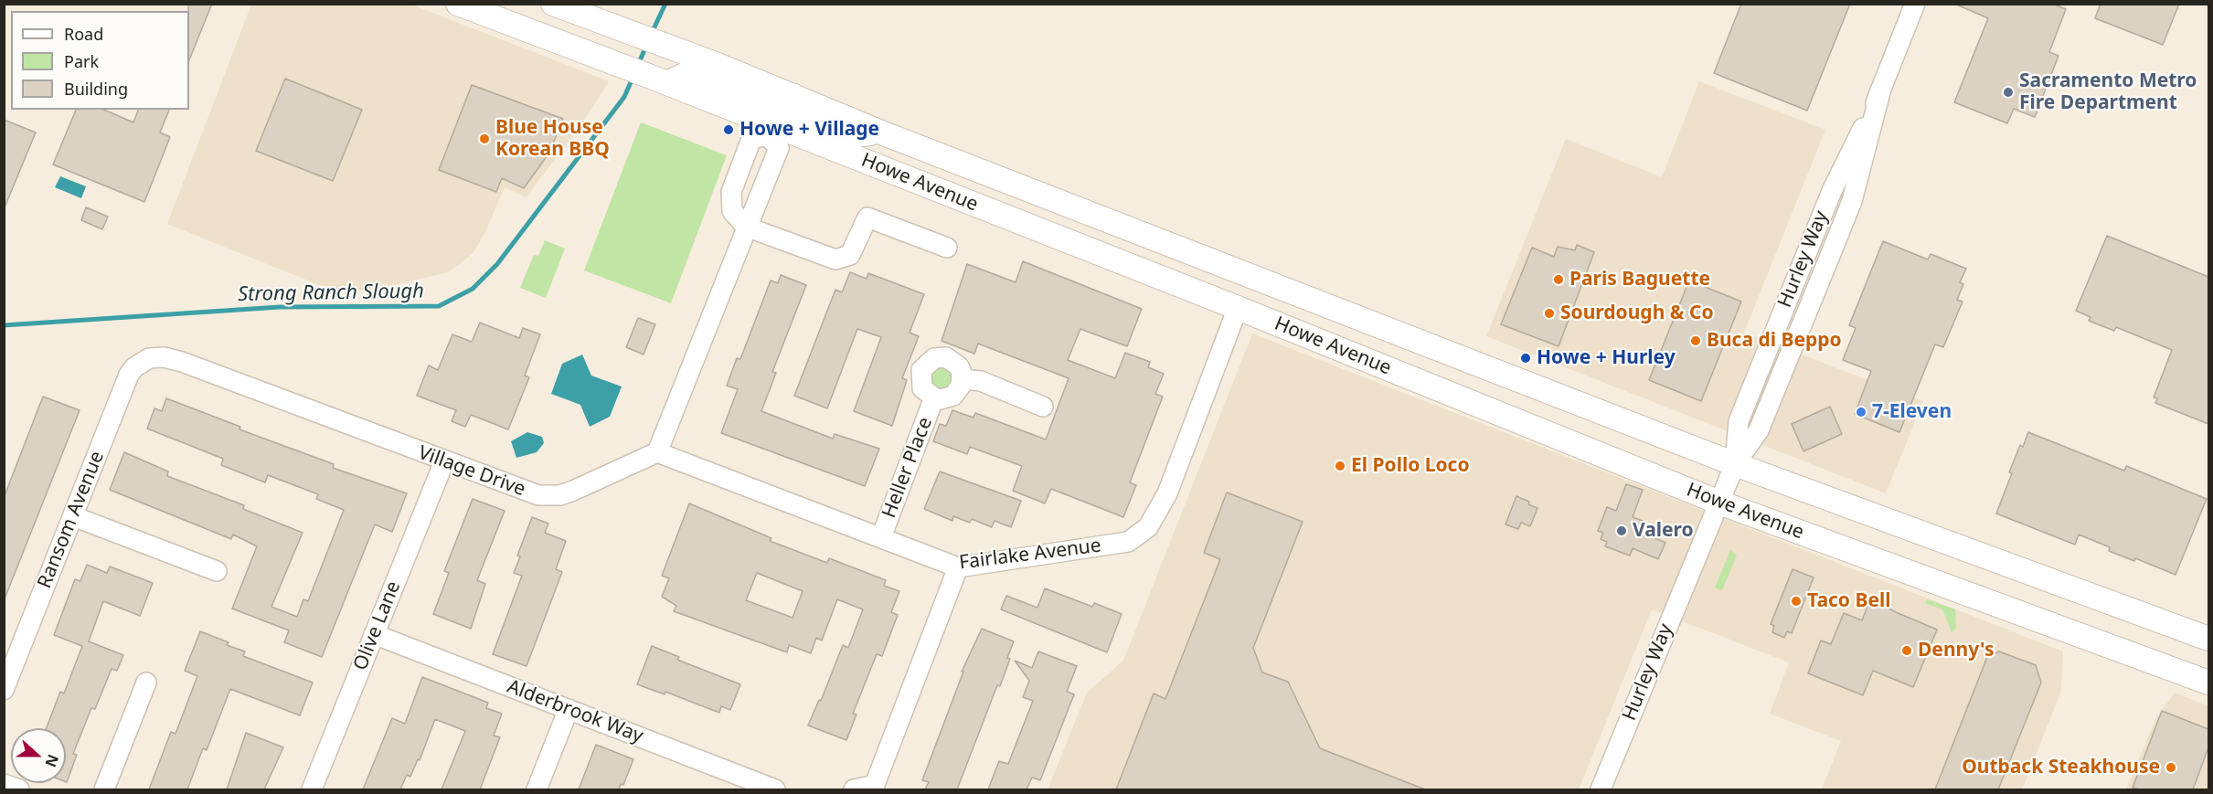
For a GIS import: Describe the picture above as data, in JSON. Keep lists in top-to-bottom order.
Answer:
{
  "streets": {
    "main road": ["Howe Avenue"],
    "street": [
      "Hurley Way",
      "Heller Place",
      "Village Drive",
      "Ransom Avenue",
      "Fairlake Avenue",
      "Olive Lane",
      "Alderbrook Way"
    ]
  },
  "crossings": [
    ["Howe Avenue", "Hurley Way"],
    ["Howe Avenue", "Fairlake Avenue"],
    ["Heller Place", "Fairlake Avenue"],
    ["Village Drive", "Ransom Avenue"],
    ["Village Drive", "Fairlake Avenue"],
    ["Village Drive", "Olive Lane"],
    ["Olive Lane", "Alderbrook Way"]
  ],
  "water": ["Strong Ranch Slough"],
  "places": [
    "Sacramento Metro Fire Department",
    "Howe + Village",
    "Blue House Korean BBQ",
    "Paris Baguette",
    "Sourdough & Co",
    "Buca di Beppo",
    "Howe + Hurley",
    "7-Eleven",
    "El Pollo Loco",
    "Valero",
    "Taco Bell",
    "Denny's",
    "Outback Steakhouse"
  ],
  "legend": ["Road", "Park", "Building"],
  "north": "right"
}
